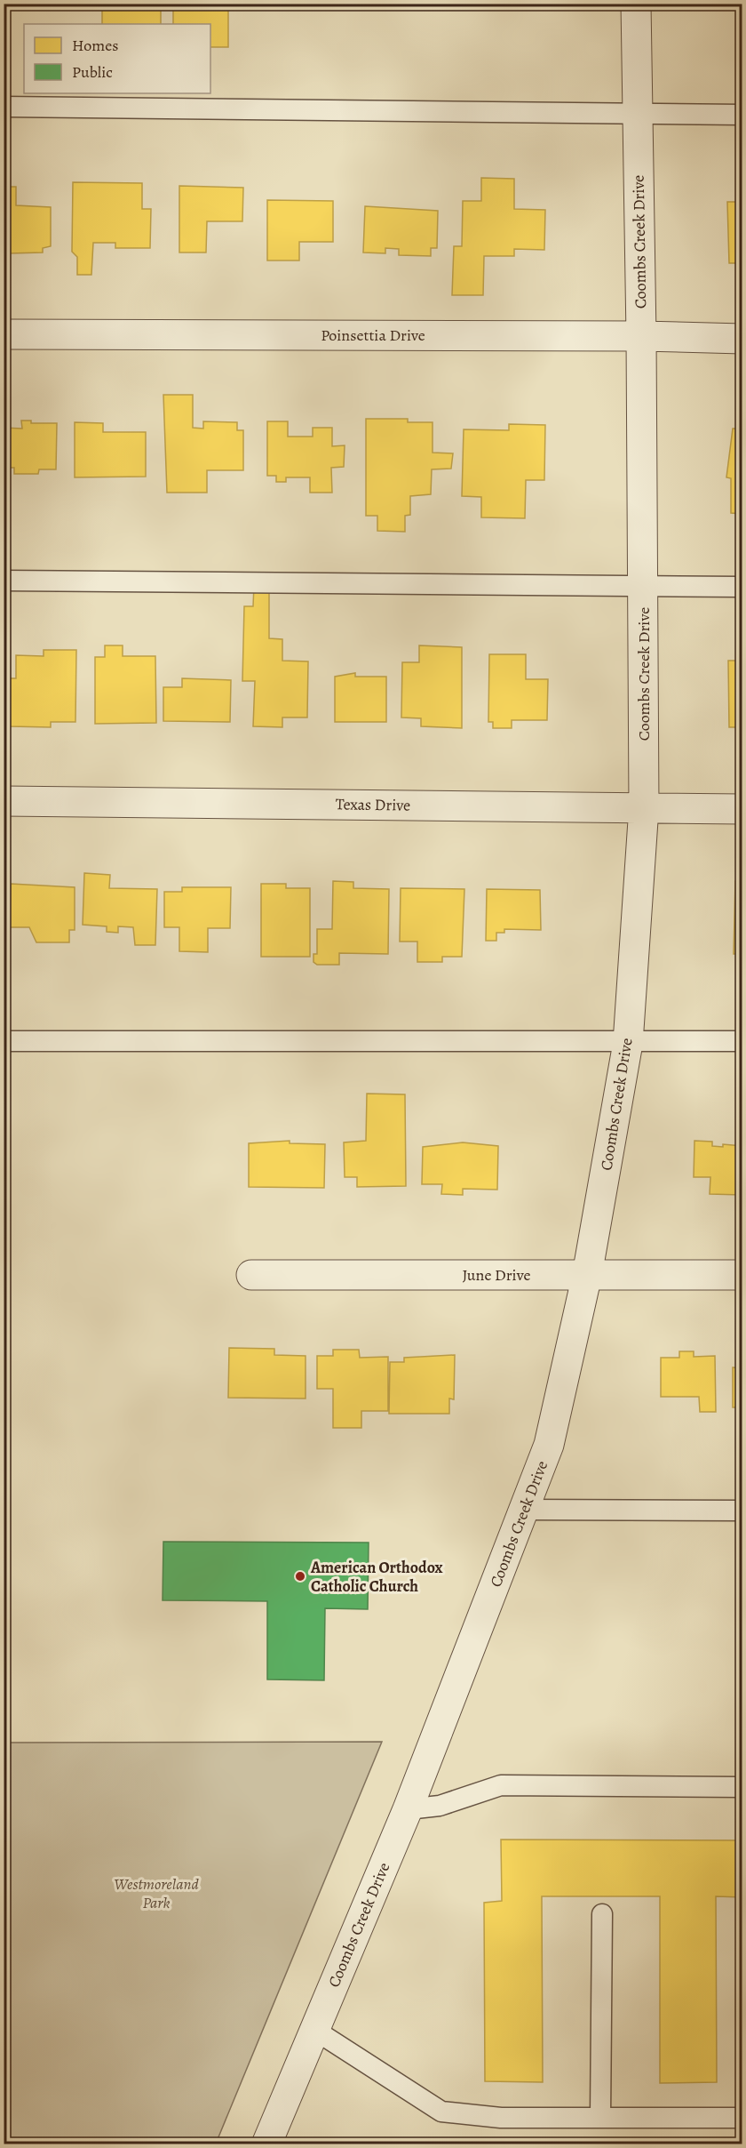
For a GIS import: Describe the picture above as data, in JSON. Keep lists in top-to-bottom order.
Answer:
{
  "streets": {
    "street": [
      "Coombs Creek Drive",
      "Poinsettia Drive",
      "Texas Drive",
      "June Drive"
    ]
  },
  "crossings": [
    ["Coombs Creek Drive", "Poinsettia Drive"],
    ["Coombs Creek Drive", "Texas Drive"],
    ["Coombs Creek Drive", "June Drive"]
  ],
  "parks": ["Westmoreland Park"],
  "places": ["American Orthodox Catholic Church"],
  "legend": ["Homes", "Public"]
}
